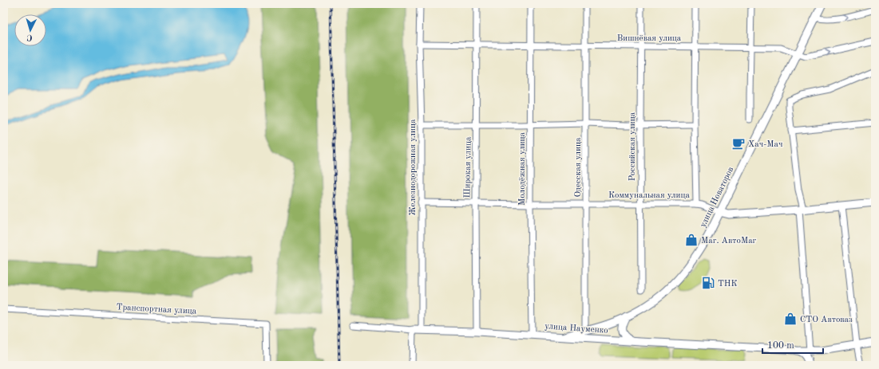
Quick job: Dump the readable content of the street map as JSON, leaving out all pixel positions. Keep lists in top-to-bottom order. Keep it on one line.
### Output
{"streets":{"main road":["Коммунальная улица","улица Новаторов","улица Науменко"],"street":["Вишнёвая улица","Российская улица","Железнодорожная улица","Широкая улица","Одесская улица","Молодёжная улица","Транспортная улица"]},"crossings":[["Вишнёвая улица","Российская улица"],["Вишнёвая улица","Железнодорожная улица"],["Вишнёвая улица","Широкая улица"],["Вишнёвая улица","Одесская улица"],["Вишнёвая улица","Молодёжная улица"],["Вишнёвая улица","улица Новаторов"],["Российская улица","Коммунальная улица"],["Железнодорожная улица","Коммунальная улица"],["Железнодорожная улица","улица Науменко"],["Широкая улица","Коммунальная улица"],["Широкая улица","улица Науменко"],["Одесская улица","Коммунальная улица"],["Одесская улица","улица Новаторов"],["Молодёжная улица","Коммунальная улица"],["Молодёжная улица","улица Науменко"],["Коммунальная улица","улица Новаторов"],["улица Новаторов","улица Науменко"]],"places":{"cafe":["Хач-Мач"],"shop":["Маг. АвтоМаг","СТО Автоваз"],"fuel station":["ТНК"]},"scale_bar":"100 m","north":"bottom"}
